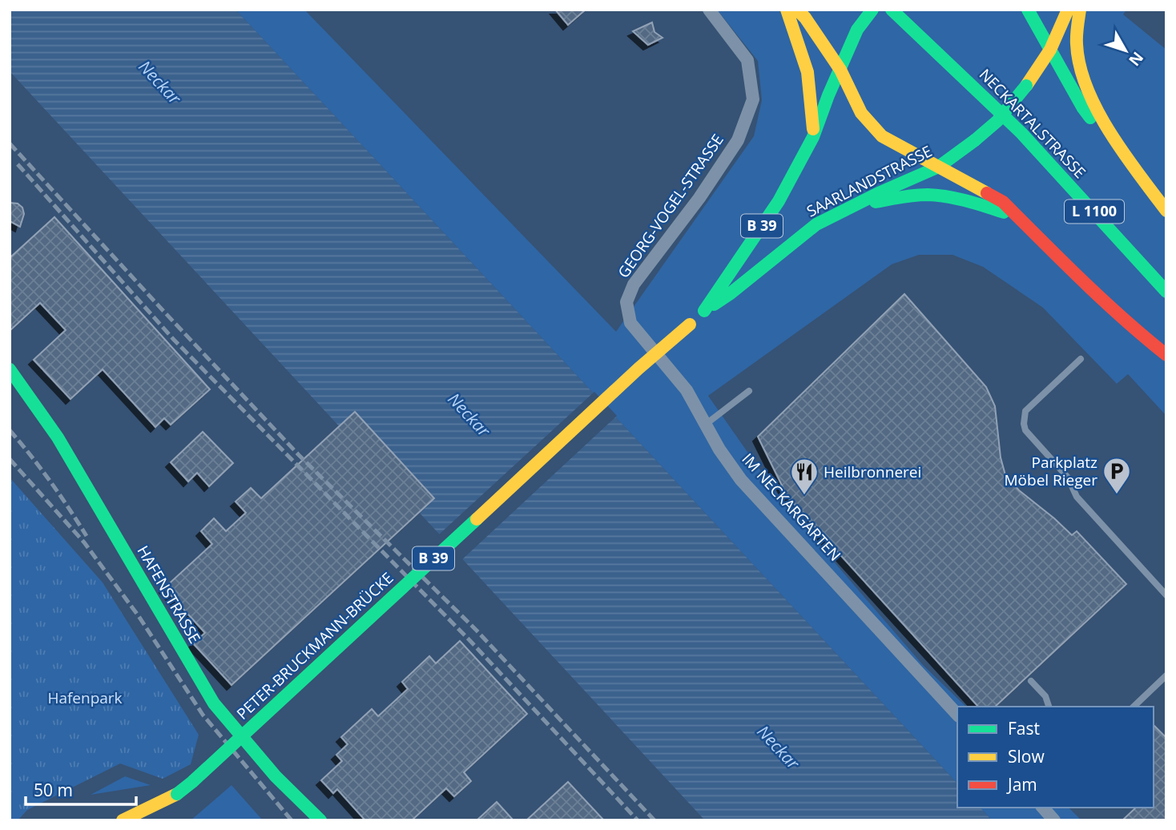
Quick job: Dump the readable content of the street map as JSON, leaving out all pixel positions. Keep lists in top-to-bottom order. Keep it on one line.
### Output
{"streets":{"main road":["NECKARTALSTRASSE","SAARLANDSTRASSE","L 1100","B 39","HAFENSTRASSE","PETER-BRUCKMANN-BRÜCKE"],"street":["GEORG-VOGEL-STRASSE","IM NECKARGARTEN"]},"crossings":[["SAARLANDSTRASSE","PETER-BRUCKMANN-BRÜCKE"],["GEORG-VOGEL-STRASSE","IM NECKARGARTEN"]],"water":["Neckar"],"parks":["Hafenpark"],"places":{"parking":["Parkplatz Möbel Rieger"],"restaurant":["Heilbronnerei"]},"legend":["Fast","Slow","Jam"],"scale_bar":"50 m","north":"bottom right"}
